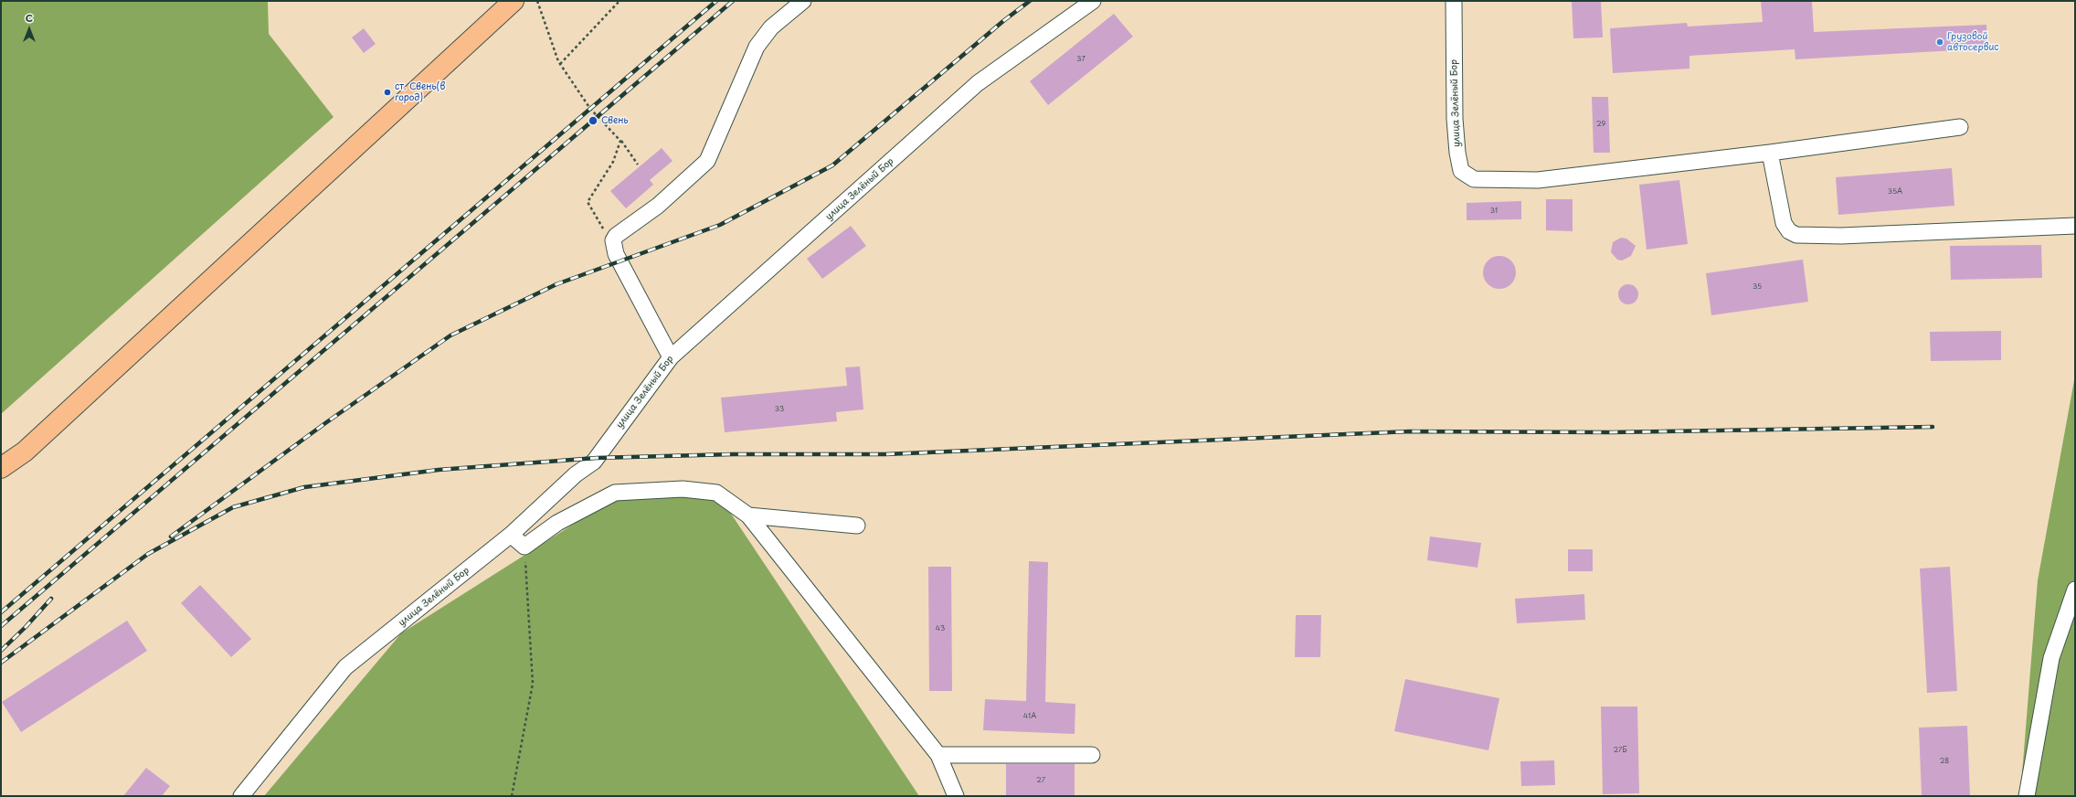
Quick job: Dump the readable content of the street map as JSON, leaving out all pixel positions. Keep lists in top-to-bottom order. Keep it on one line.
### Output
{"streets":{"street":["улица Зелёный Бор"]},"places":["Грузовой автосервис","ст. Свень(в город)","Свень"],"house_numbers":["37","29","35А","31","35","33","43","41А","27Б","28","27"],"north":"top"}
